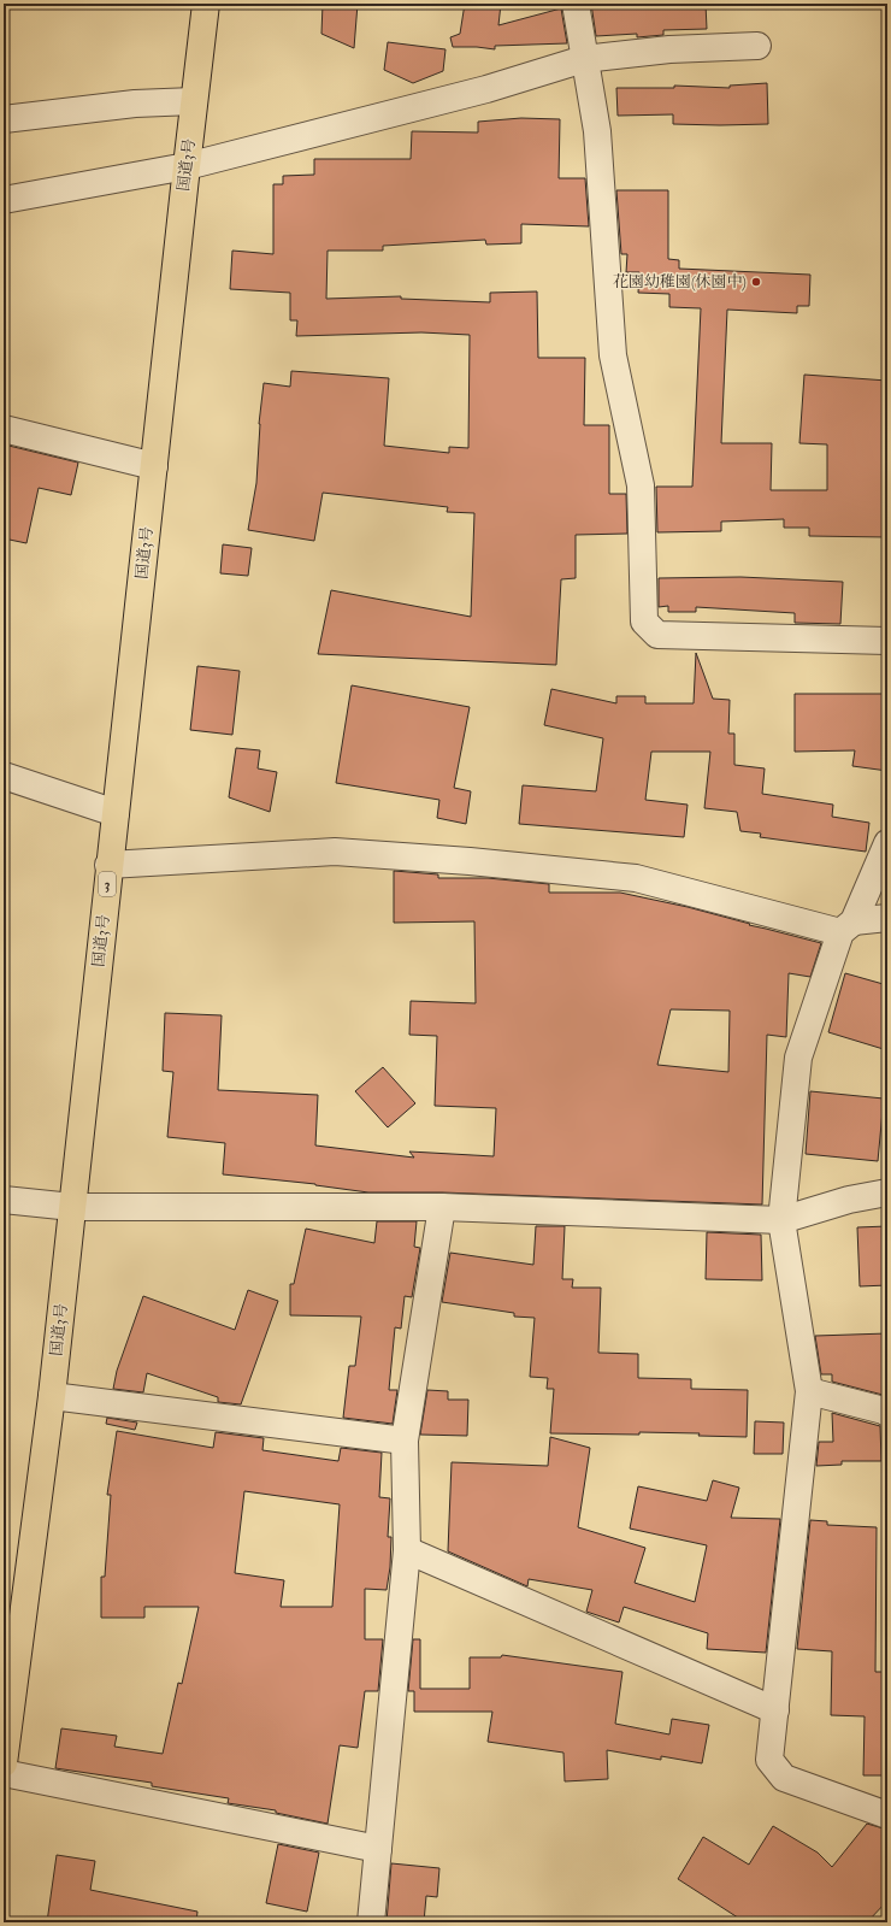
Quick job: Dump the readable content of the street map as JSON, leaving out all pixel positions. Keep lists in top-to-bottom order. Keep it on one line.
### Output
{"streets":{"highway":["国道3号","3"]},"places":["花園幼稚園(休園中)"]}
